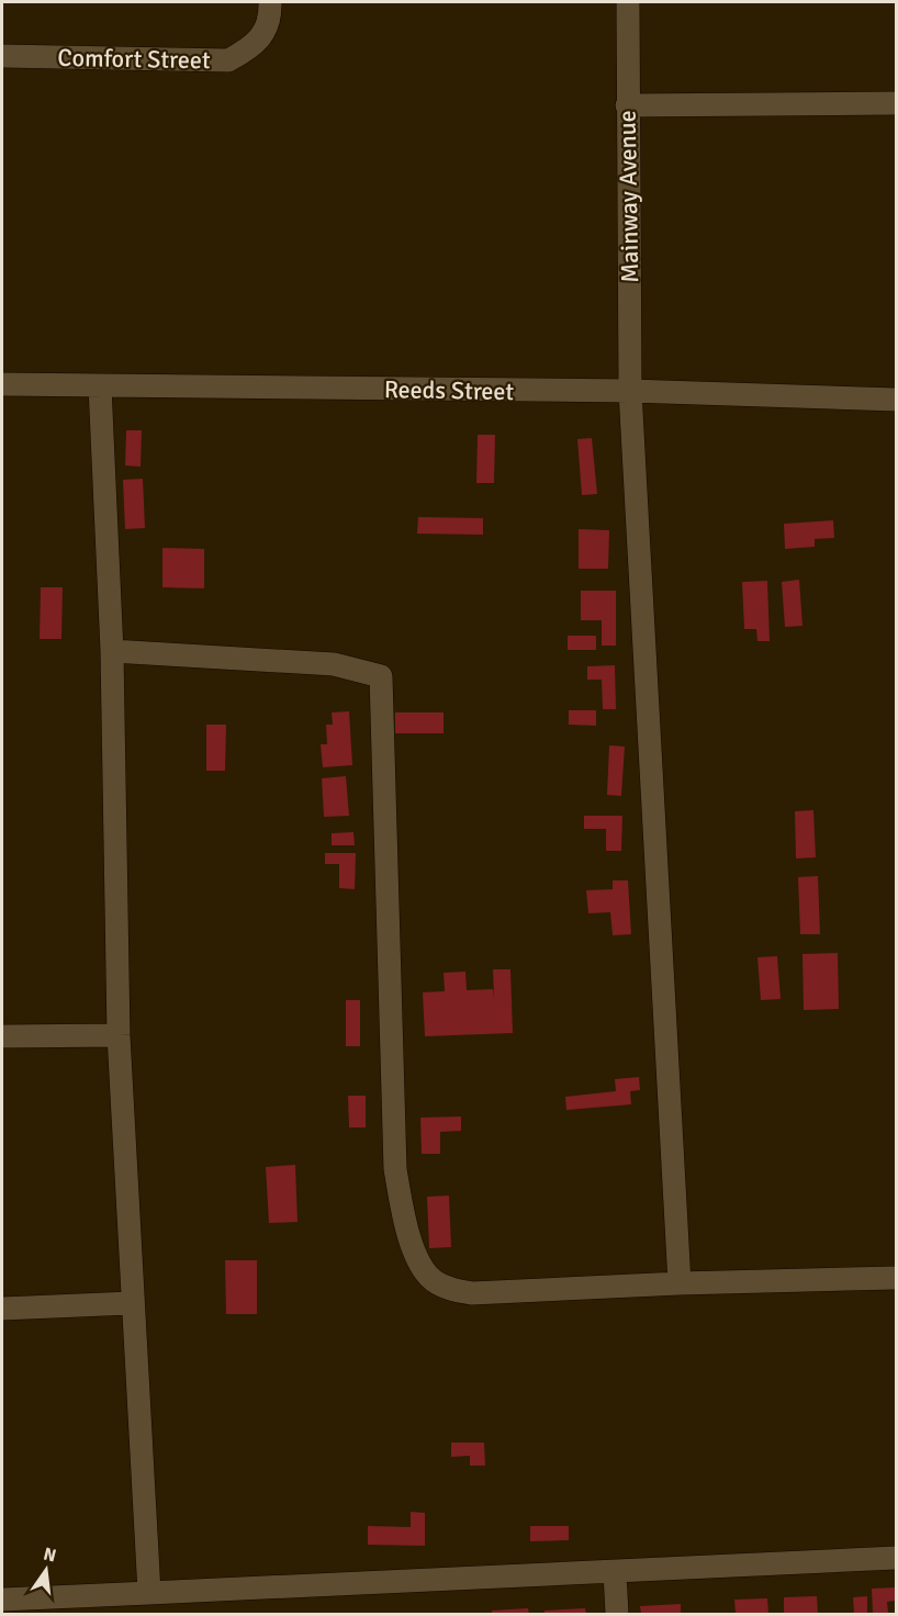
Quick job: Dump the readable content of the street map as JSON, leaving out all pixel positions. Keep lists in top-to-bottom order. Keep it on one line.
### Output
{"streets":{"street":["Comfort Street","Mainway Avenue","Reeds Street"]},"crossings":[["Mainway Avenue","Reeds Street"]],"north":"top"}
